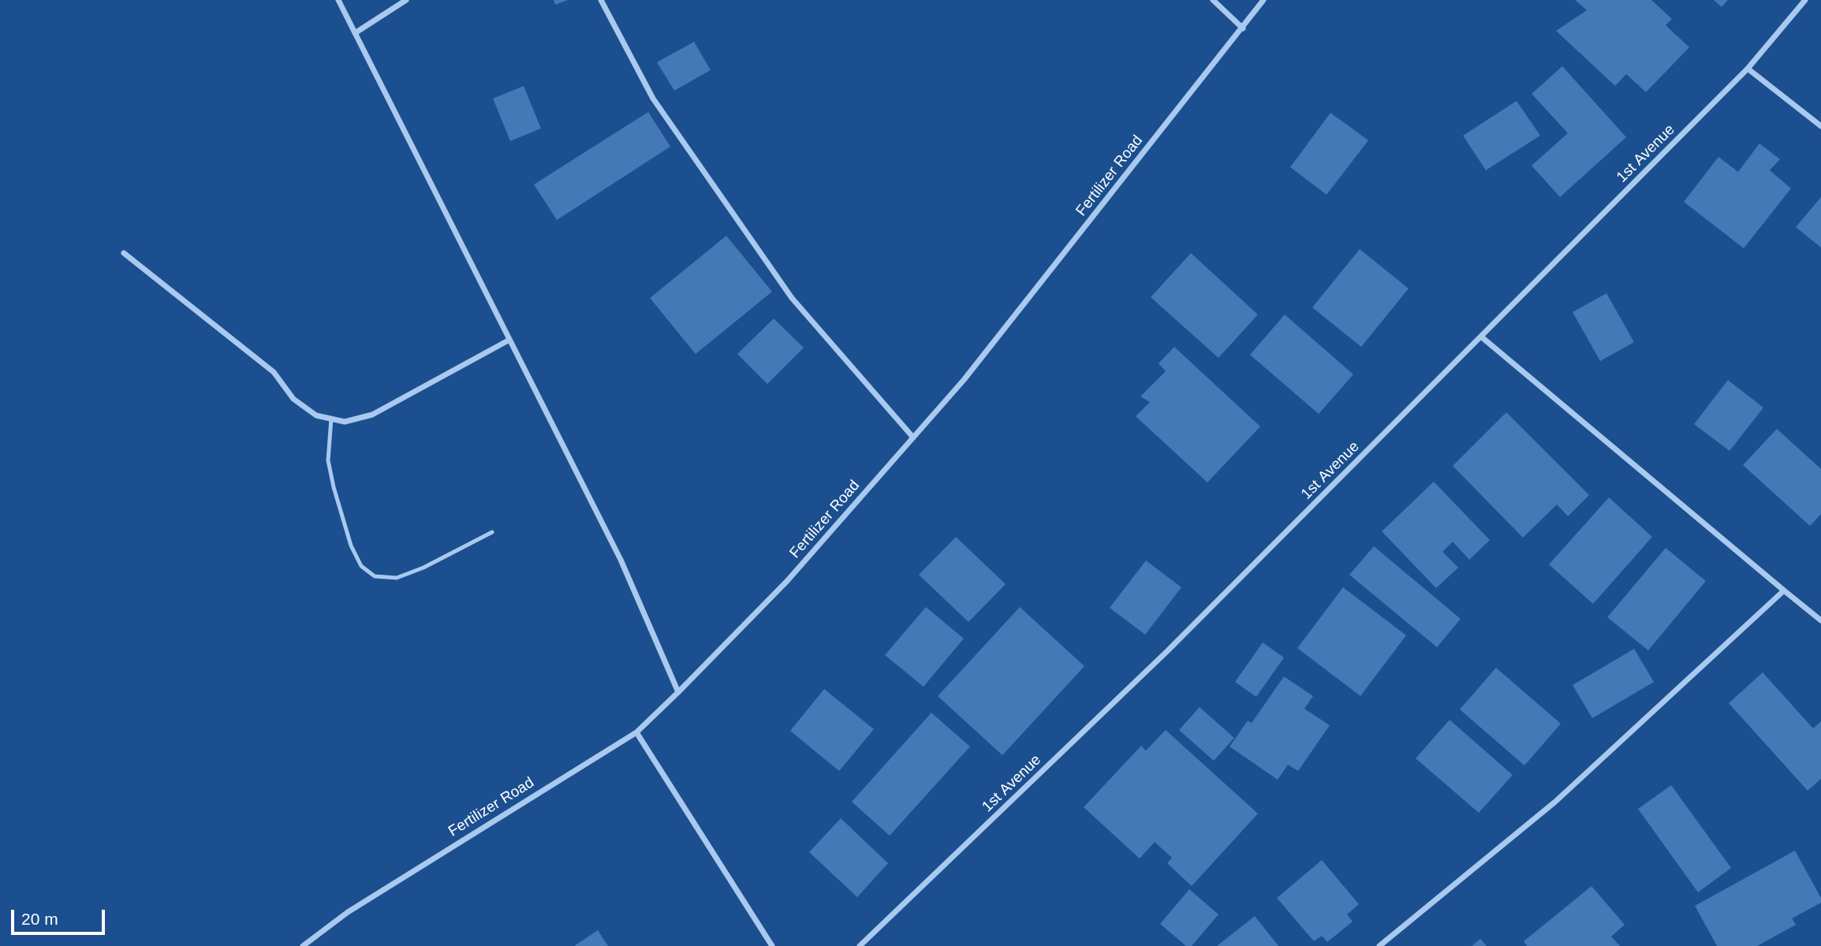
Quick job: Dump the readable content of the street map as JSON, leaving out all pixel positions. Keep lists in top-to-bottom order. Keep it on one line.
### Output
{"streets":{"street":["1st Avenue","Fertilizer Road"]},"scale_bar":"20 m"}
